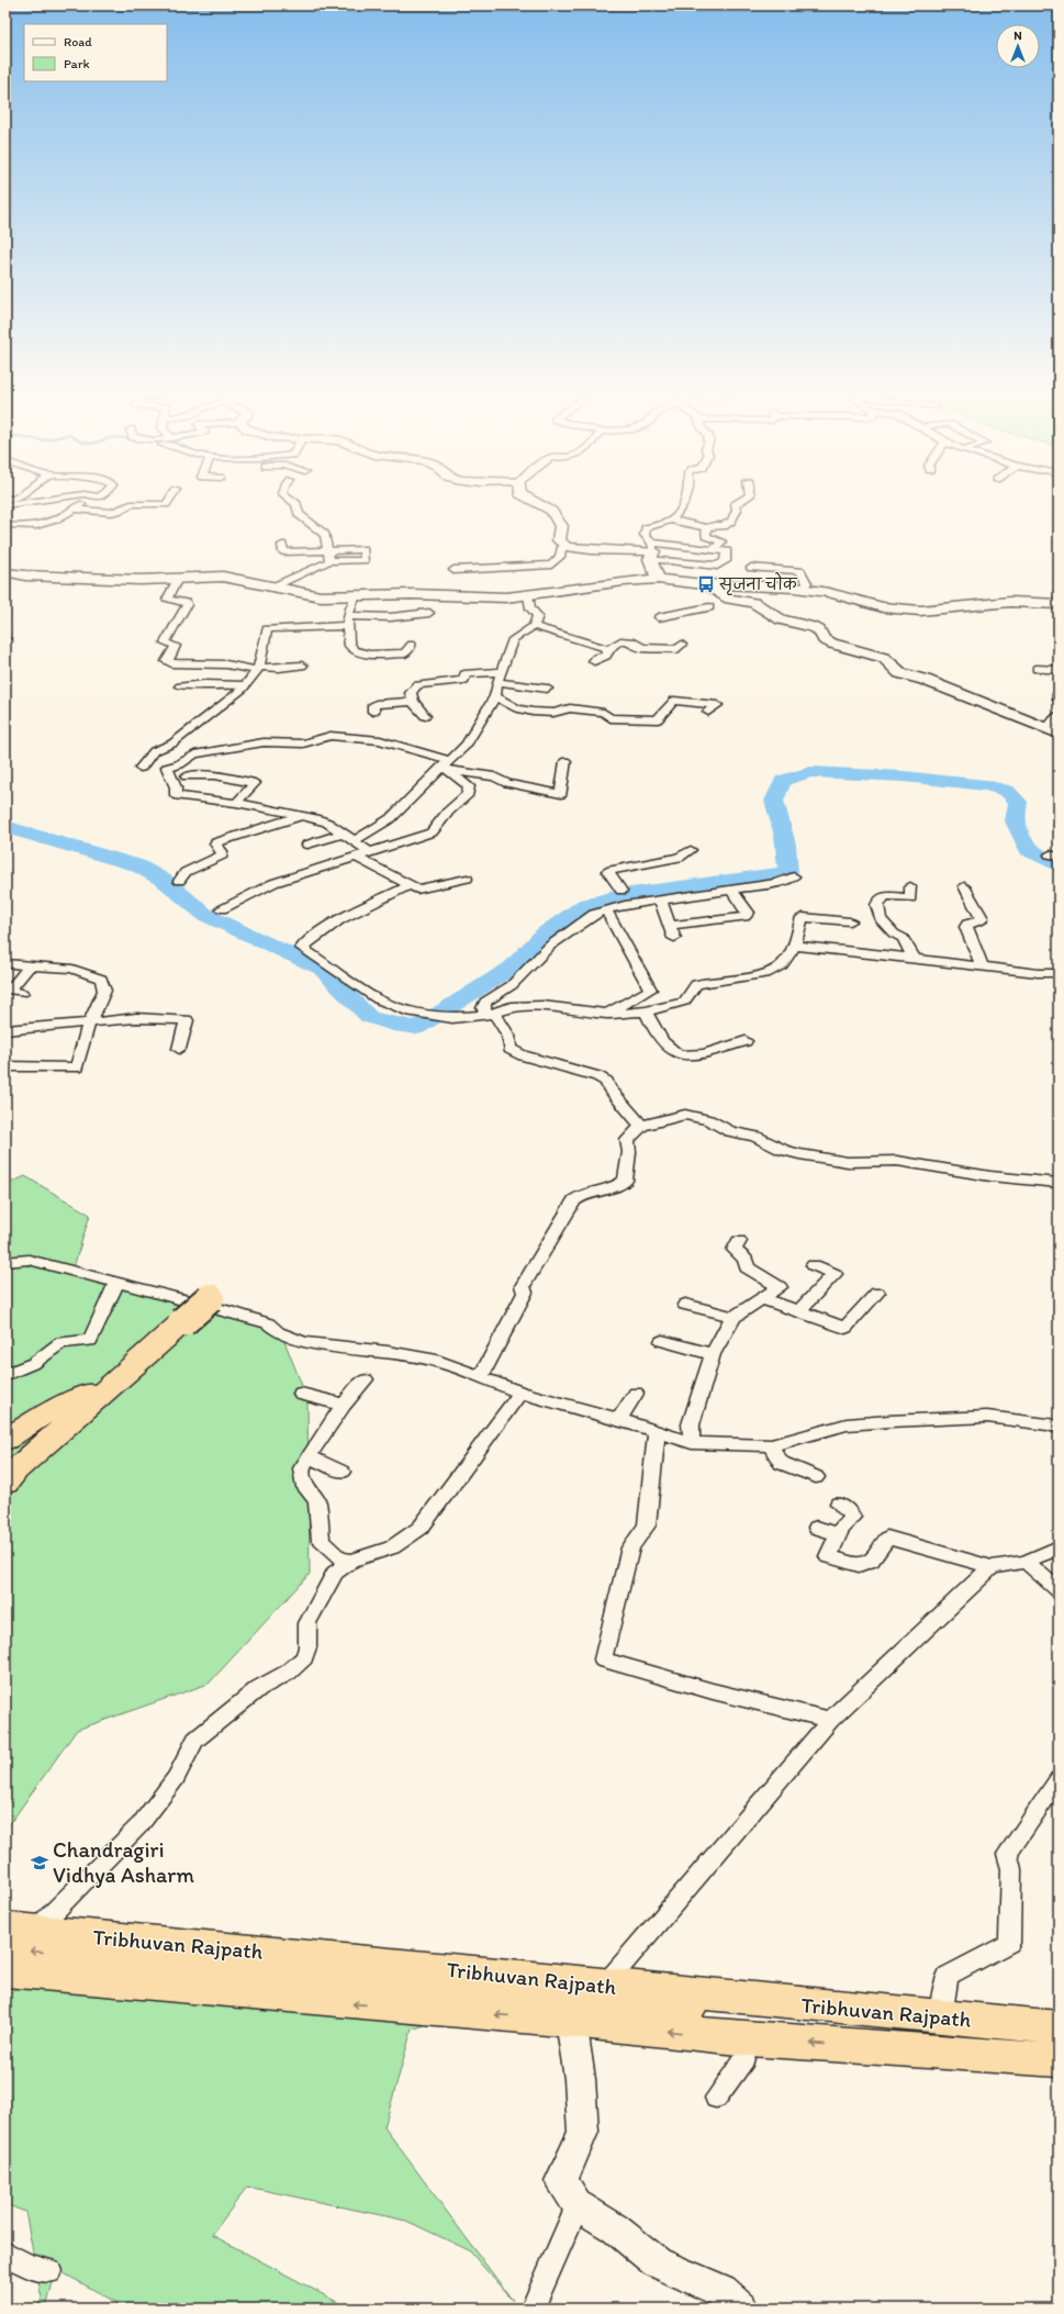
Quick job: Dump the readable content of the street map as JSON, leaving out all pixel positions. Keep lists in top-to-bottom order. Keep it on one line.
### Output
{"streets":{"highway":["Tribhuvan Rajpath"]},"places":{"bus stop":["सृजना चोक"],"school or university":["Chandragiri Vidhya Asharm"]},"legend":["Road","Park"],"north":"top"}
